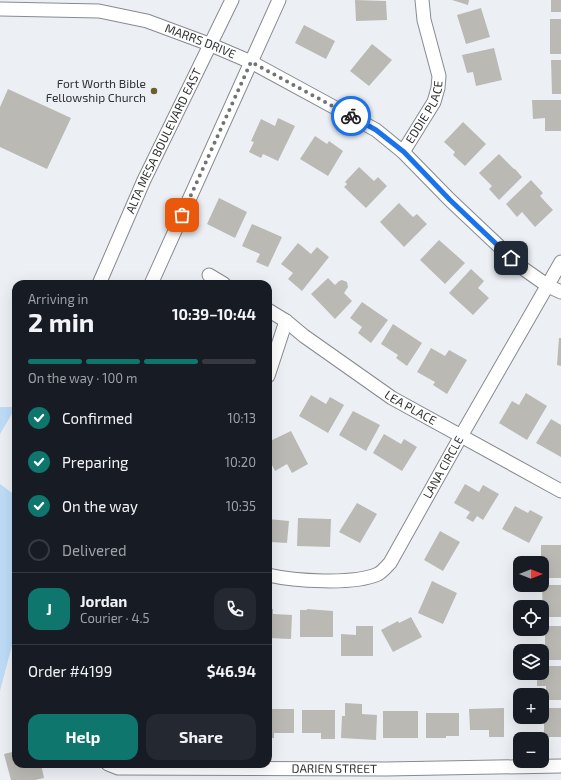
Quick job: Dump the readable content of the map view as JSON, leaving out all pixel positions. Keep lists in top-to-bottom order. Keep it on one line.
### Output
{"streets":{"street":["MARRS DRIVE","EDDIE PLACE","ALTA MESA BOULEVARD EAST","LEA PLACE","LANA CIRCLE","DARIEN STREET"]},"crossings":[["MARRS DRIVE","EDDIE PLACE"],["MARRS DRIVE","ALTA MESA BOULEVARD EAST"],["MARRS DRIVE","LANA CIRCLE"],["LEA PLACE","LANA CIRCLE"]],"places":["Fort Worth Bible Fellowship Church"],"north":"right","page":{"heading":["2 min","Arriving in","10:39–10:44"],"panel":["Jordan","Courier · 4.5","Order #4199","$46.94"],"bar":"On the way · 100 m","list":[["Confirmed","10:13"],["Preparing","10:20"],["On the way","10:35"],"Delivered"],"map_buttons":["+","−"],"round":"J","buttons":["Help","Share"]}}
